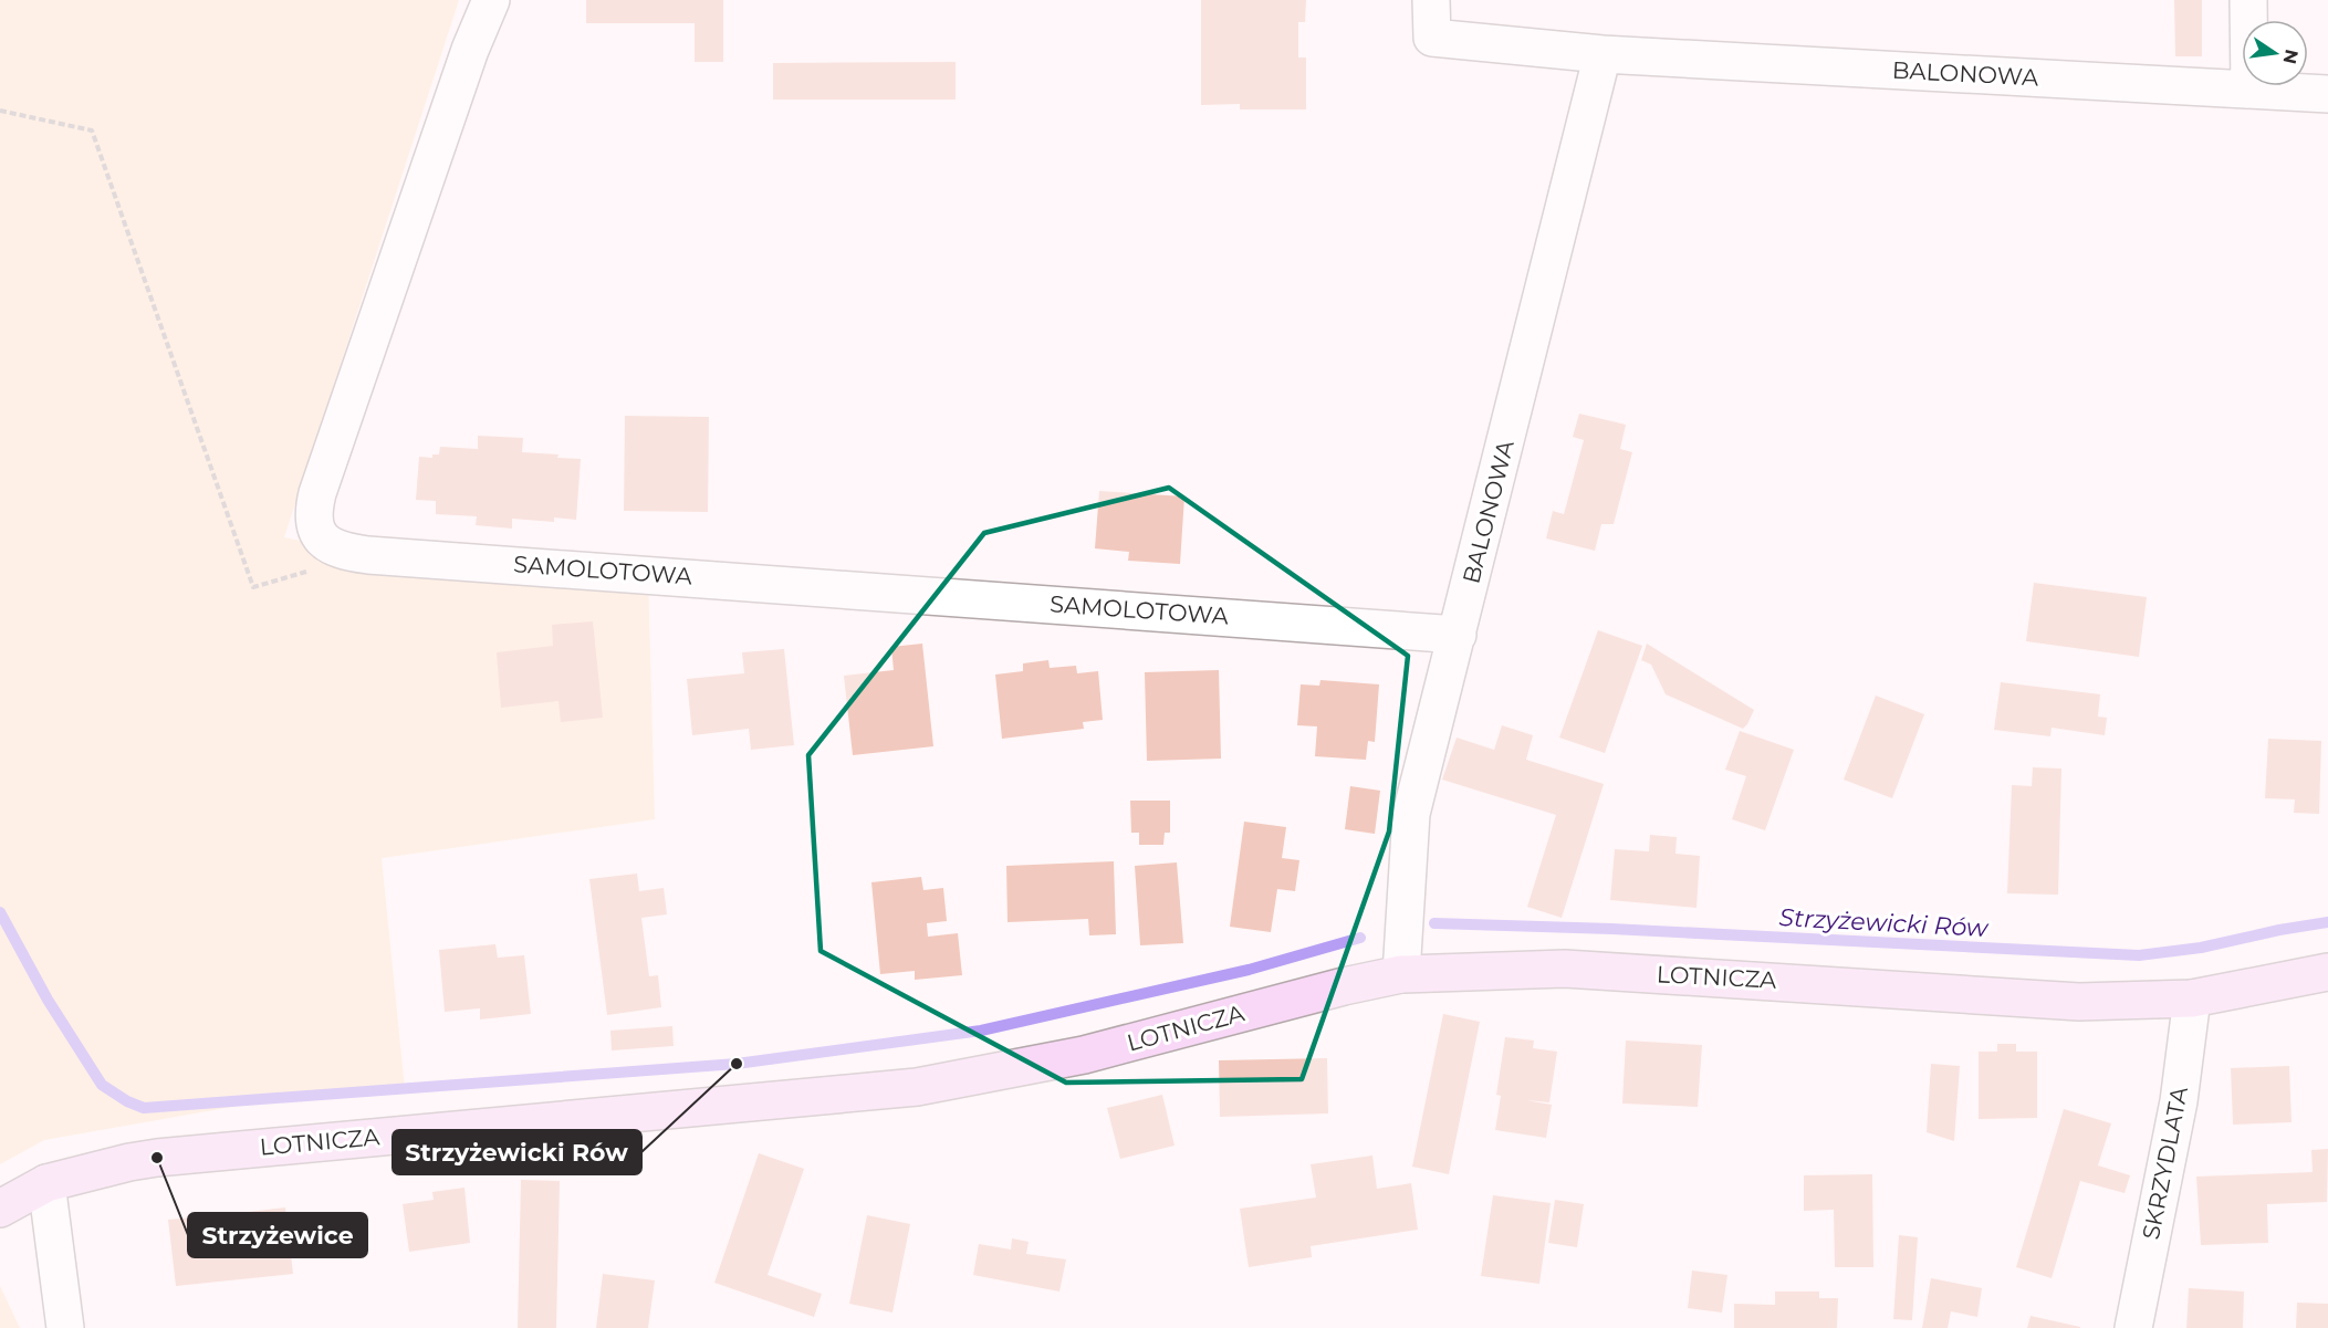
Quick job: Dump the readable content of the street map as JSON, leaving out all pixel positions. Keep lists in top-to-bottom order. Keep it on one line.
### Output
{"streets":{"street":["BALONOWA","SAMOLOTOWA","LOTNICZA","SKRZYDLATA"]},"crossings":[["BALONOWA","SAMOLOTOWA"],["BALONOWA","LOTNICZA"],["LOTNICZA","SKRZYDLATA"]],"water":["Strzyżewicki Rów"],"places":["Strzyżewicki Rów","Strzyżewice"],"north":"right"}
